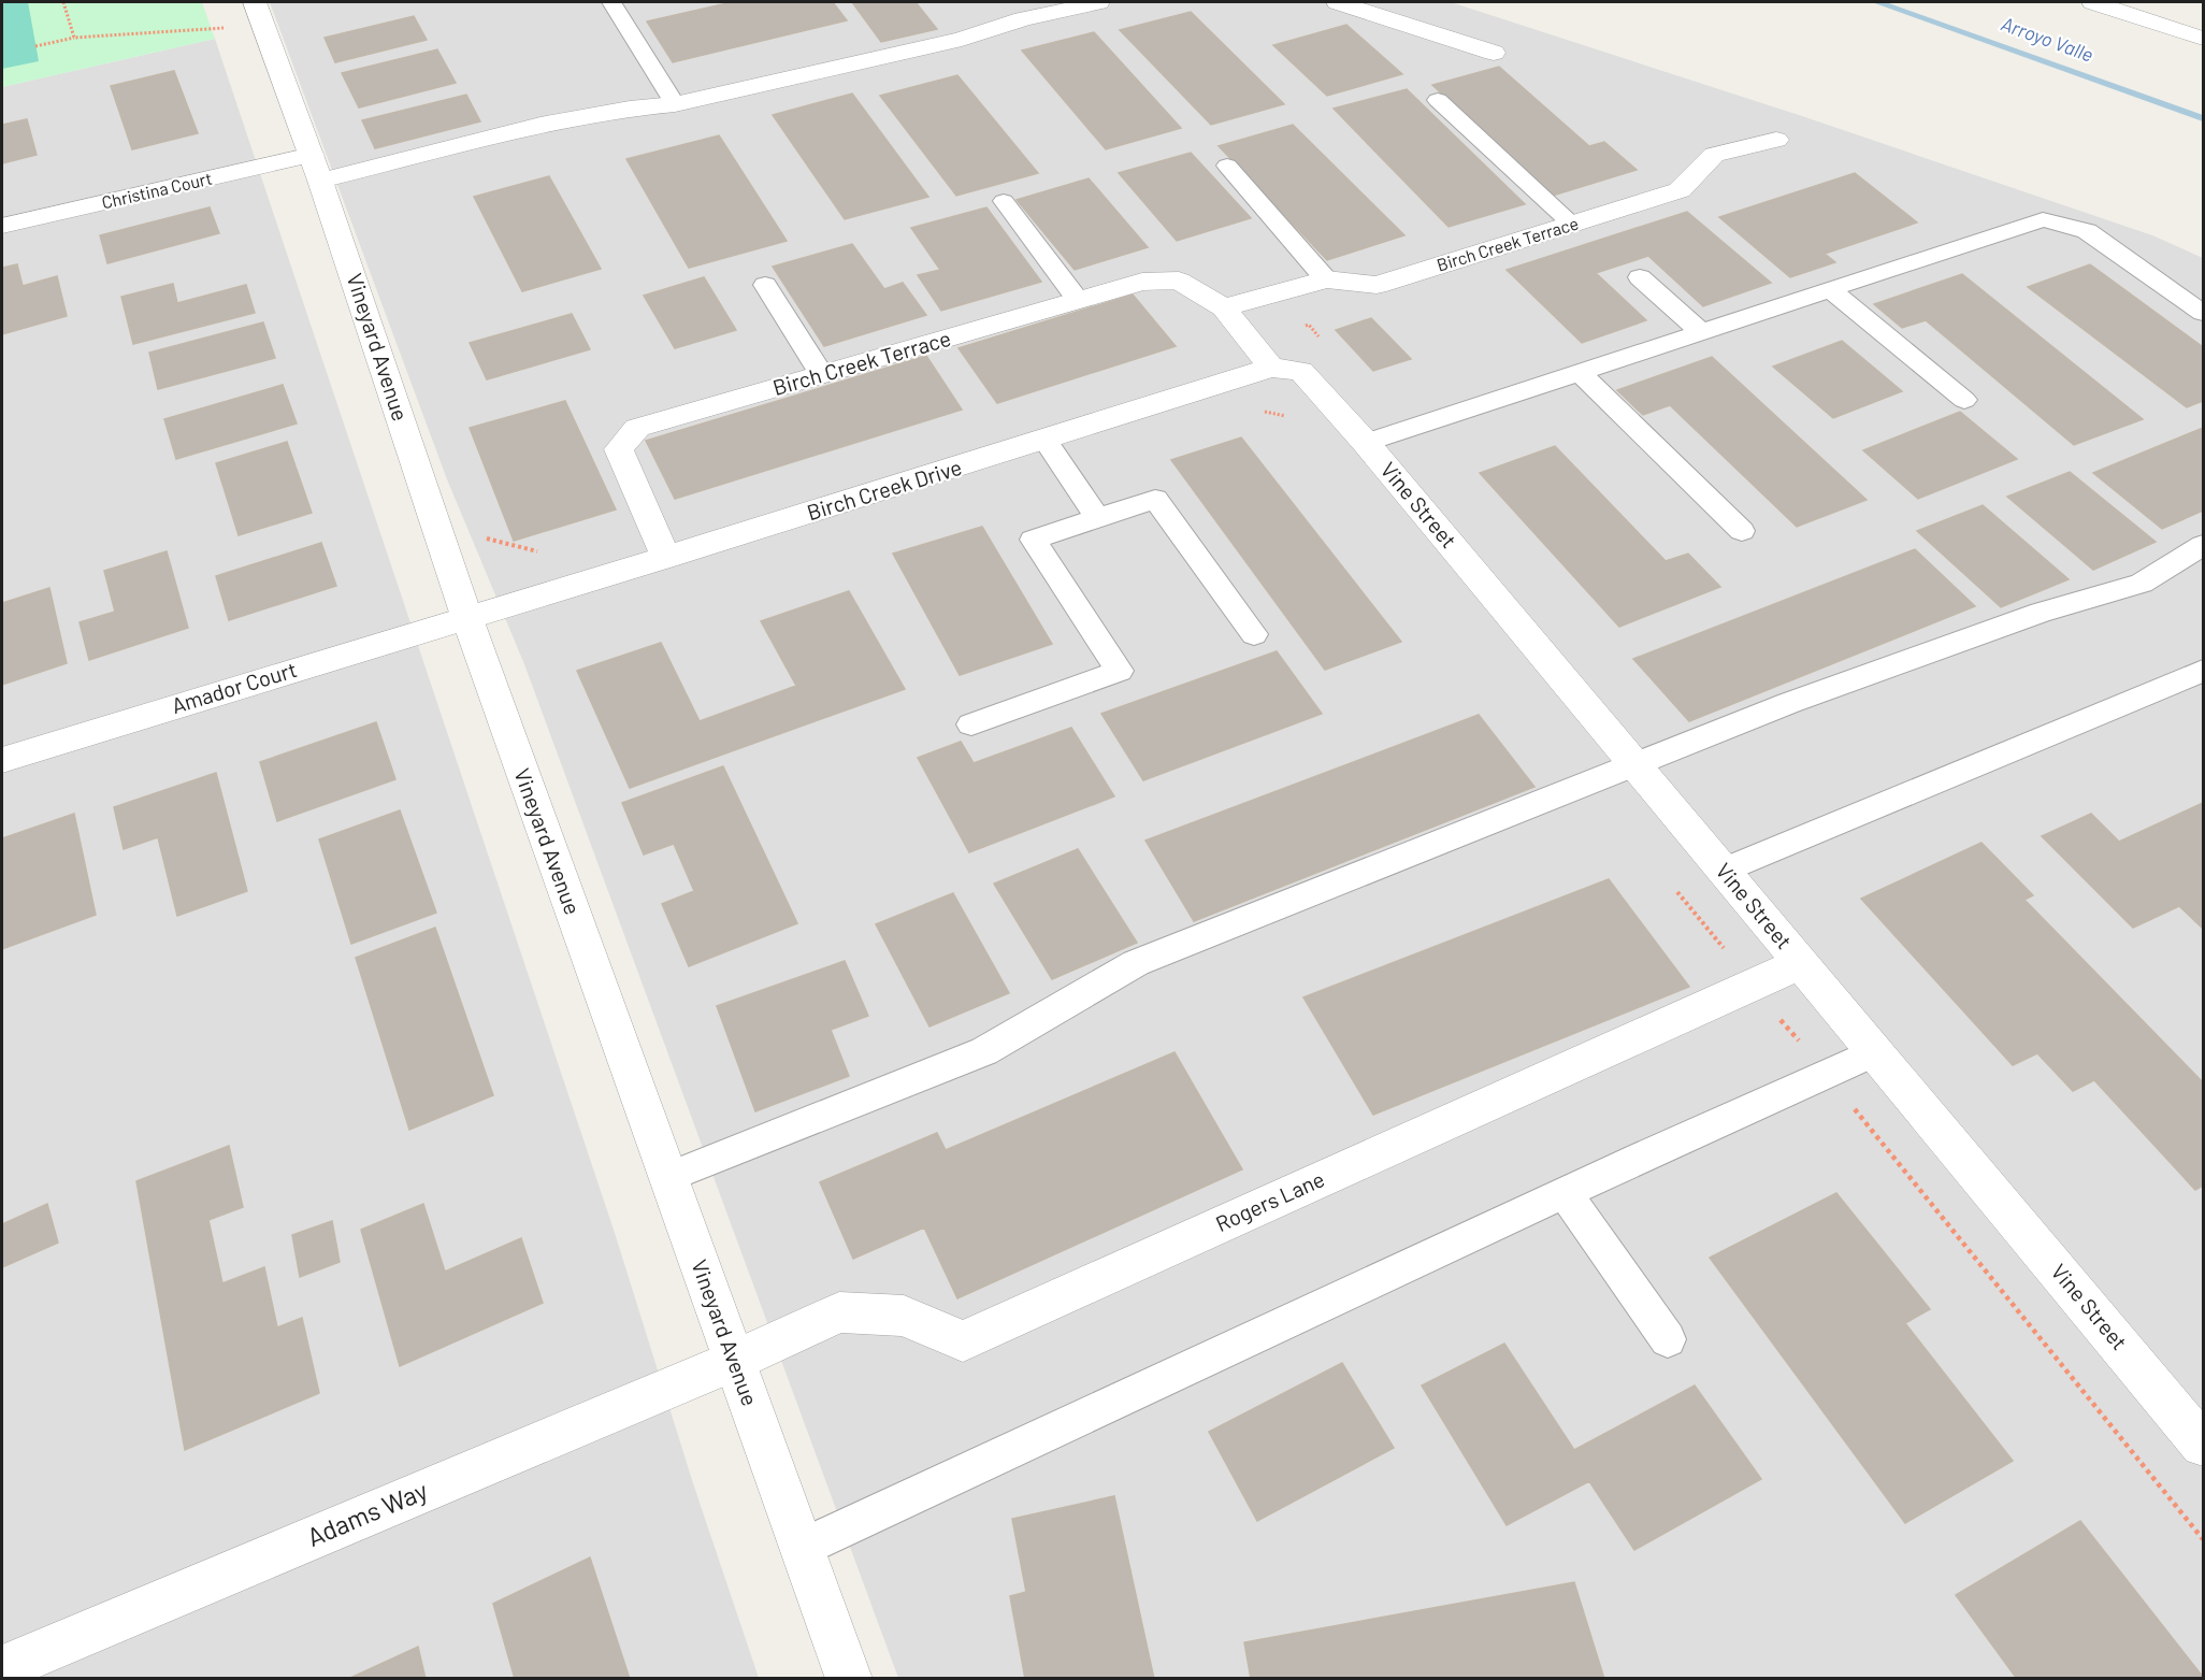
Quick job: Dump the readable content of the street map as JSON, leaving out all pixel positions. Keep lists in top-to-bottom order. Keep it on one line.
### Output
{"streets":{"street":["Christina Court","Birch Creek Terrace","Vineyard Avenue","Birch Creek Drive","Vine Street","Amador Court","Rogers Lane","Adams Way"]},"crossings":[["Christina Court","Vineyard Avenue"],["Birch Creek Terrace","Birch Creek Drive"],["Birch Creek Terrace","Vine Street"],["Vineyard Avenue","Birch Creek Drive"],["Vineyard Avenue","Amador Court"],["Vineyard Avenue","Rogers Lane"],["Vineyard Avenue","Adams Way"],["Birch Creek Drive","Vine Street"],["Birch Creek Drive","Amador Court"],["Vine Street","Rogers Lane"],["Rogers Lane","Adams Way"]],"water":["Arroyo Valle"]}
